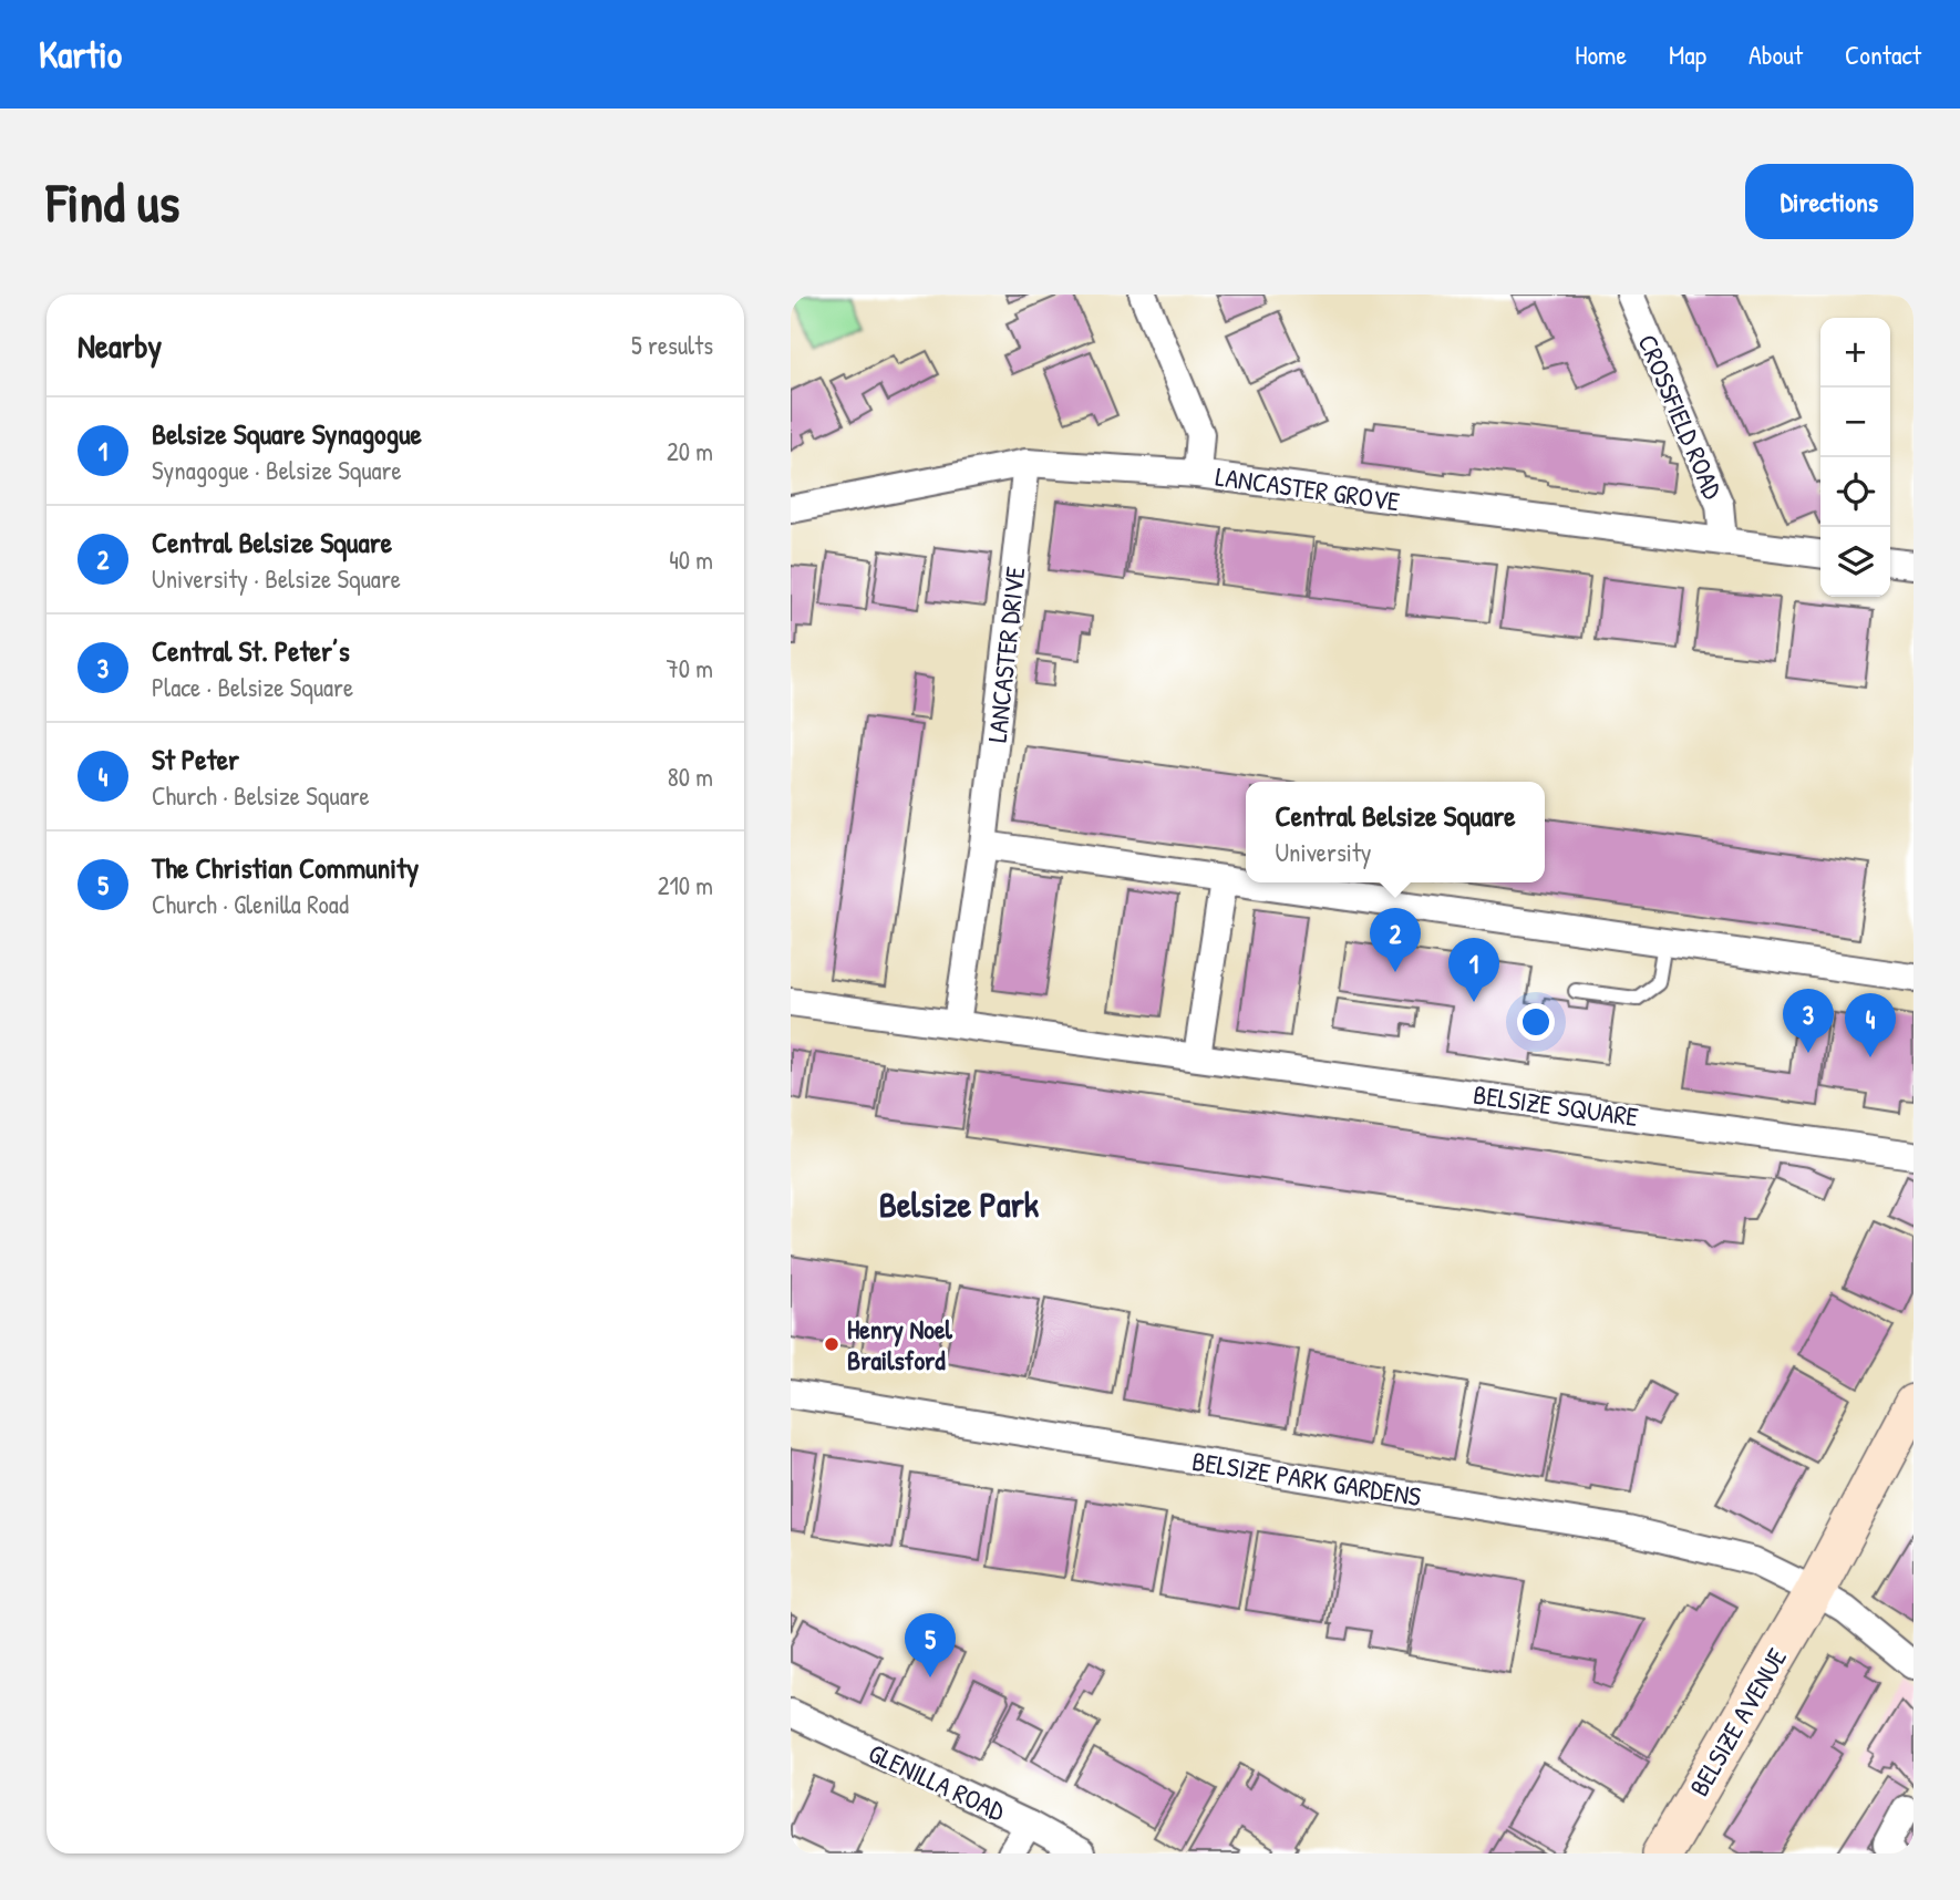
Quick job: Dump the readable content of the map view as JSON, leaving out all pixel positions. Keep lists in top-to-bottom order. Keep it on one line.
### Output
{"streets":{"street":["CROSSFIELD ROAD","LANCASTER GROVE","LANCASTER DRIVE","BELSIZE SQUARE","BELSIZE PARK GARDENS","BELSIZE AVENUE","GLENILLA ROAD"]},"crossings":[["CROSSFIELD ROAD","LANCASTER GROVE"],["LANCASTER GROVE","LANCASTER DRIVE"],["BELSIZE PARK GARDENS","BELSIZE AVENUE"]],"districts":["Belsize Park"],"places":["Henry Noel Brailsford"],"page":{"header":"Kartio","nav":["Home","Map","About","Contact"],"buttons":"Directions","title":"Find us","heading":["Nearby","5 results"],"map_buttons":["+","−"],"list":[{"mark":"1","name":"Belsize Square Synagogue","note":"Synagogue · Belsize Square","value":"20 m"},{"mark":"2","name":"Central Belsize Square","note":"University · Belsize Square","value":"40 m"},{"mark":"3","name":"Central St. Peter’s","note":"Place · Belsize Square","value":"70 m"},{"mark":"4","name":"St Peter","note":"Church · Belsize Square","value":"80 m"},{"mark":"5","name":"The Christian Community","note":"Church · Glenilla Road","value":"210 m"}],"popup":["Central Belsize Square","University"],"pins":["2","1","3","4","5"]}}
